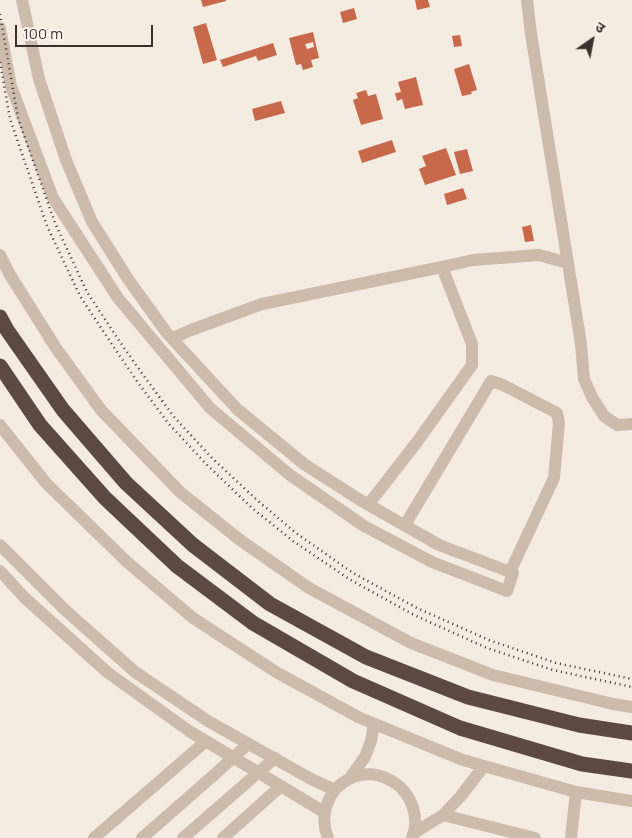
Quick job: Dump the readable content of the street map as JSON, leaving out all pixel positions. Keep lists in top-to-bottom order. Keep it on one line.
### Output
{"scale_bar":"100 m","north":"top right"}
